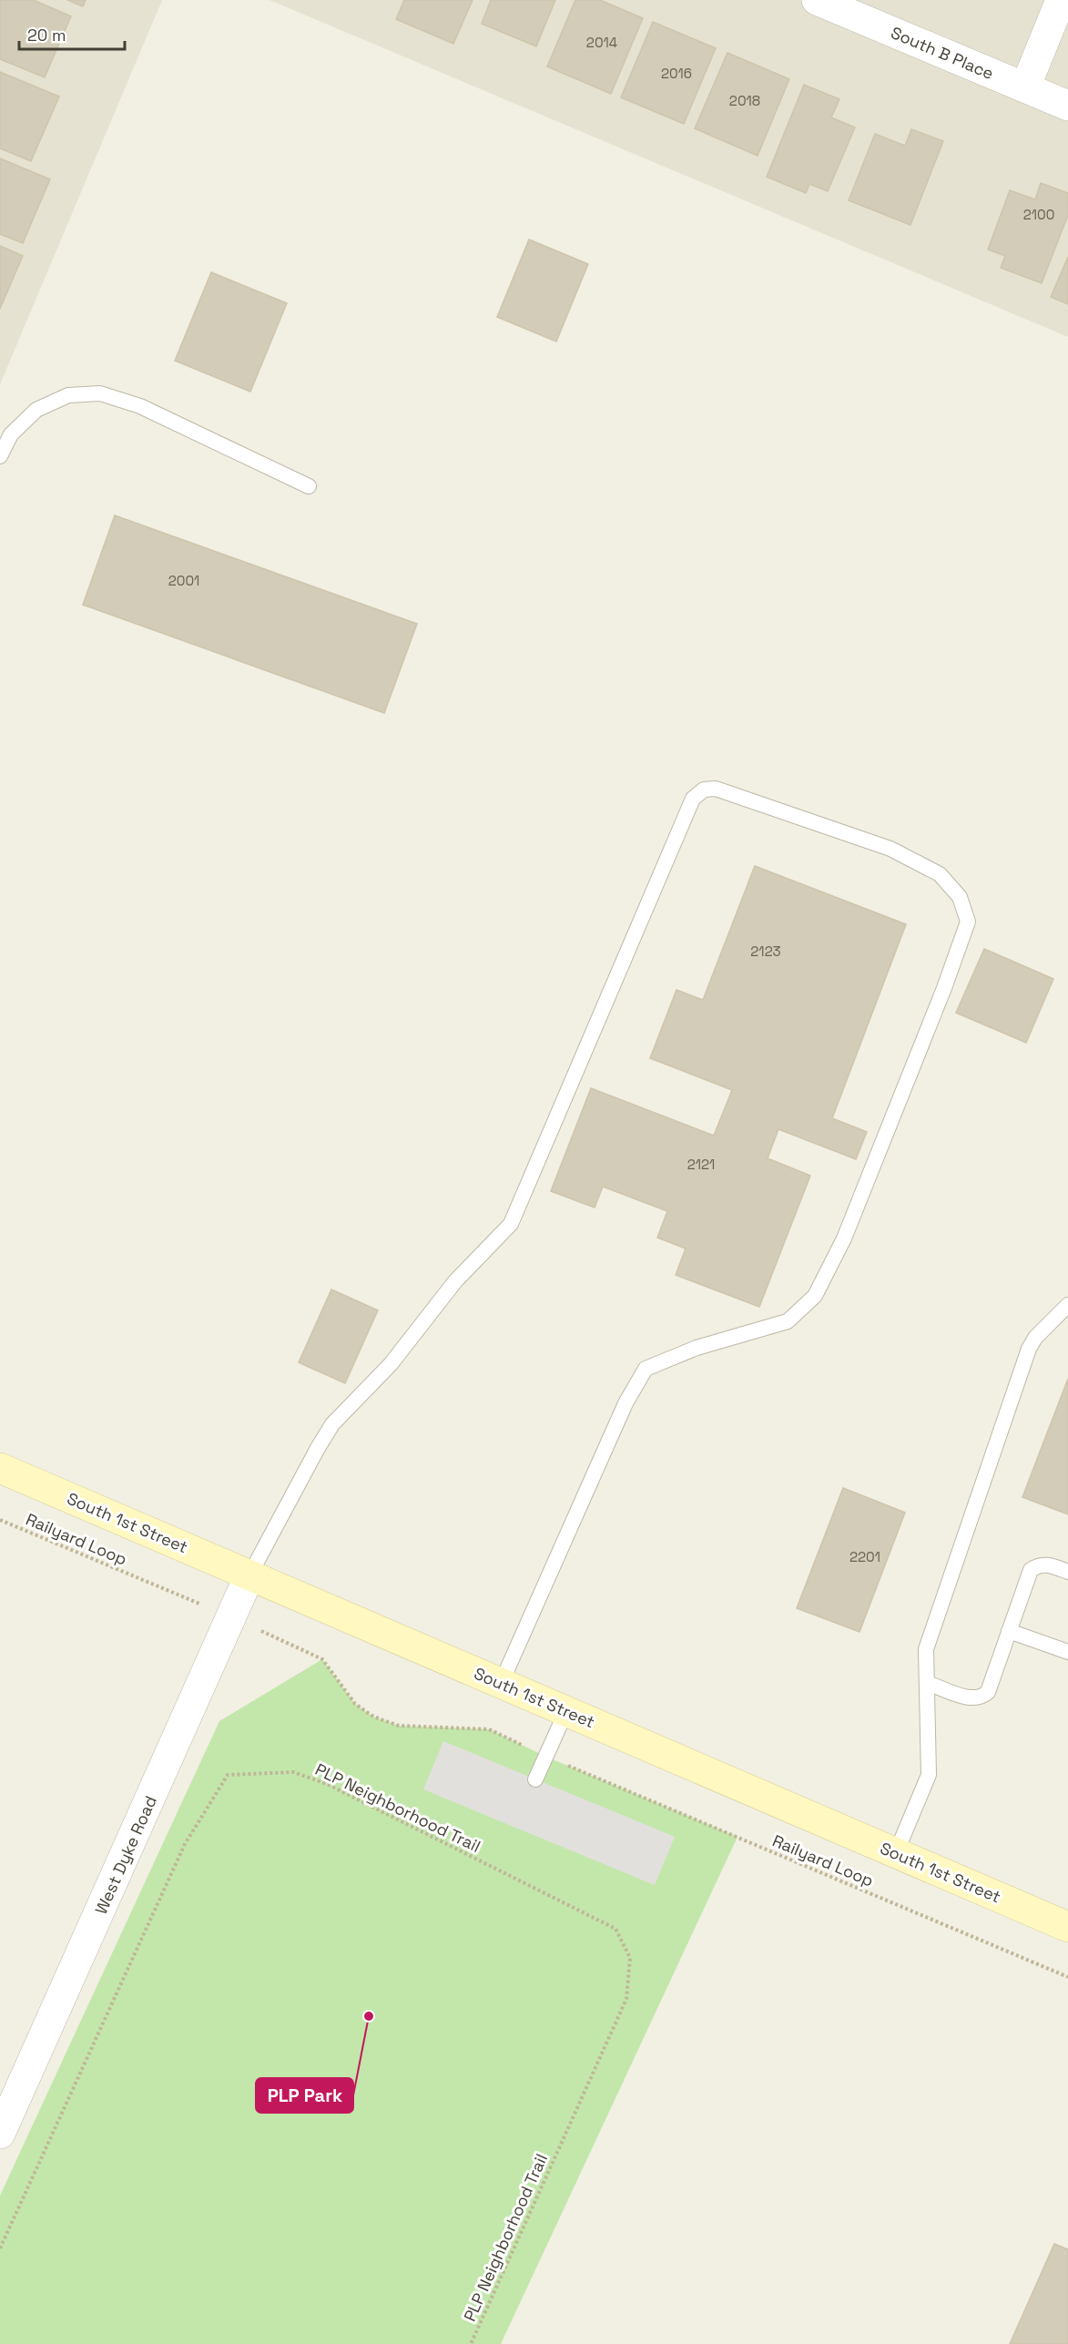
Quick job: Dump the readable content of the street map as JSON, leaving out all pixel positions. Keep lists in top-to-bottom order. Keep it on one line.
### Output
{"streets":{"main road":["South 1st Street"],"street":["South B Place","West Dyke Road"],"path":["Railyard Loop","PLP Neighborhood Trail"]},"crossings":[["South 1st Street","West Dyke Road"]],"places":["PLP Park"],"house_numbers":["2014","2016","2018","2100","2001","2123","2121","2201"],"scale_bar":"20 m"}
